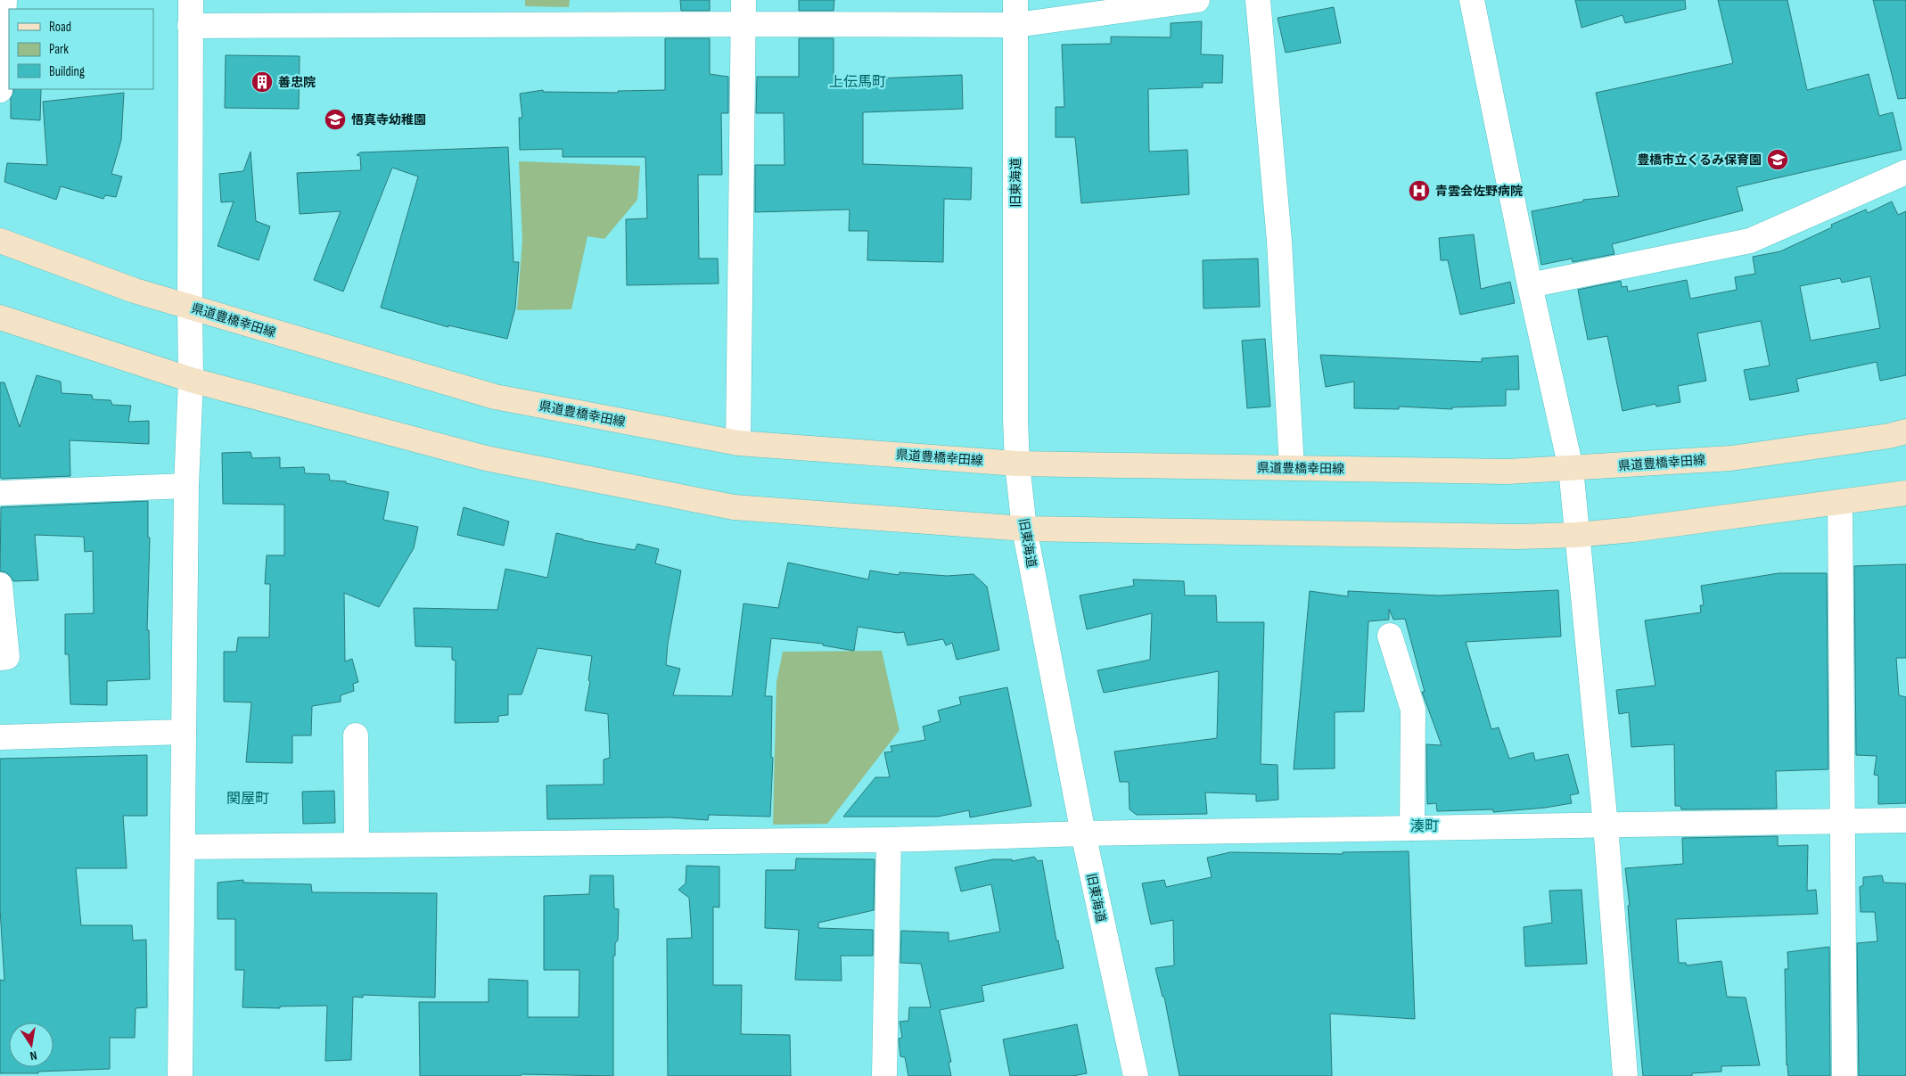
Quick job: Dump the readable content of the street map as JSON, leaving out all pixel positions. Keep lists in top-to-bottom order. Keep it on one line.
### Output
{"streets":{"main road":["県道豊橋幸田線"],"street":["旧東海道"]},"crossings":[["旧東海道","県道豊橋幸田線"]],"districts":["上伝馬町","関屋町","湊町"],"places":{"building":["善忠院"],"school or university":["悟真寺幼稚園","豊橋市立くるみ保育園"],"hospital":["青雲会佐野病院"]},"legend":["Road","Park","Building"],"north":"bottom"}
